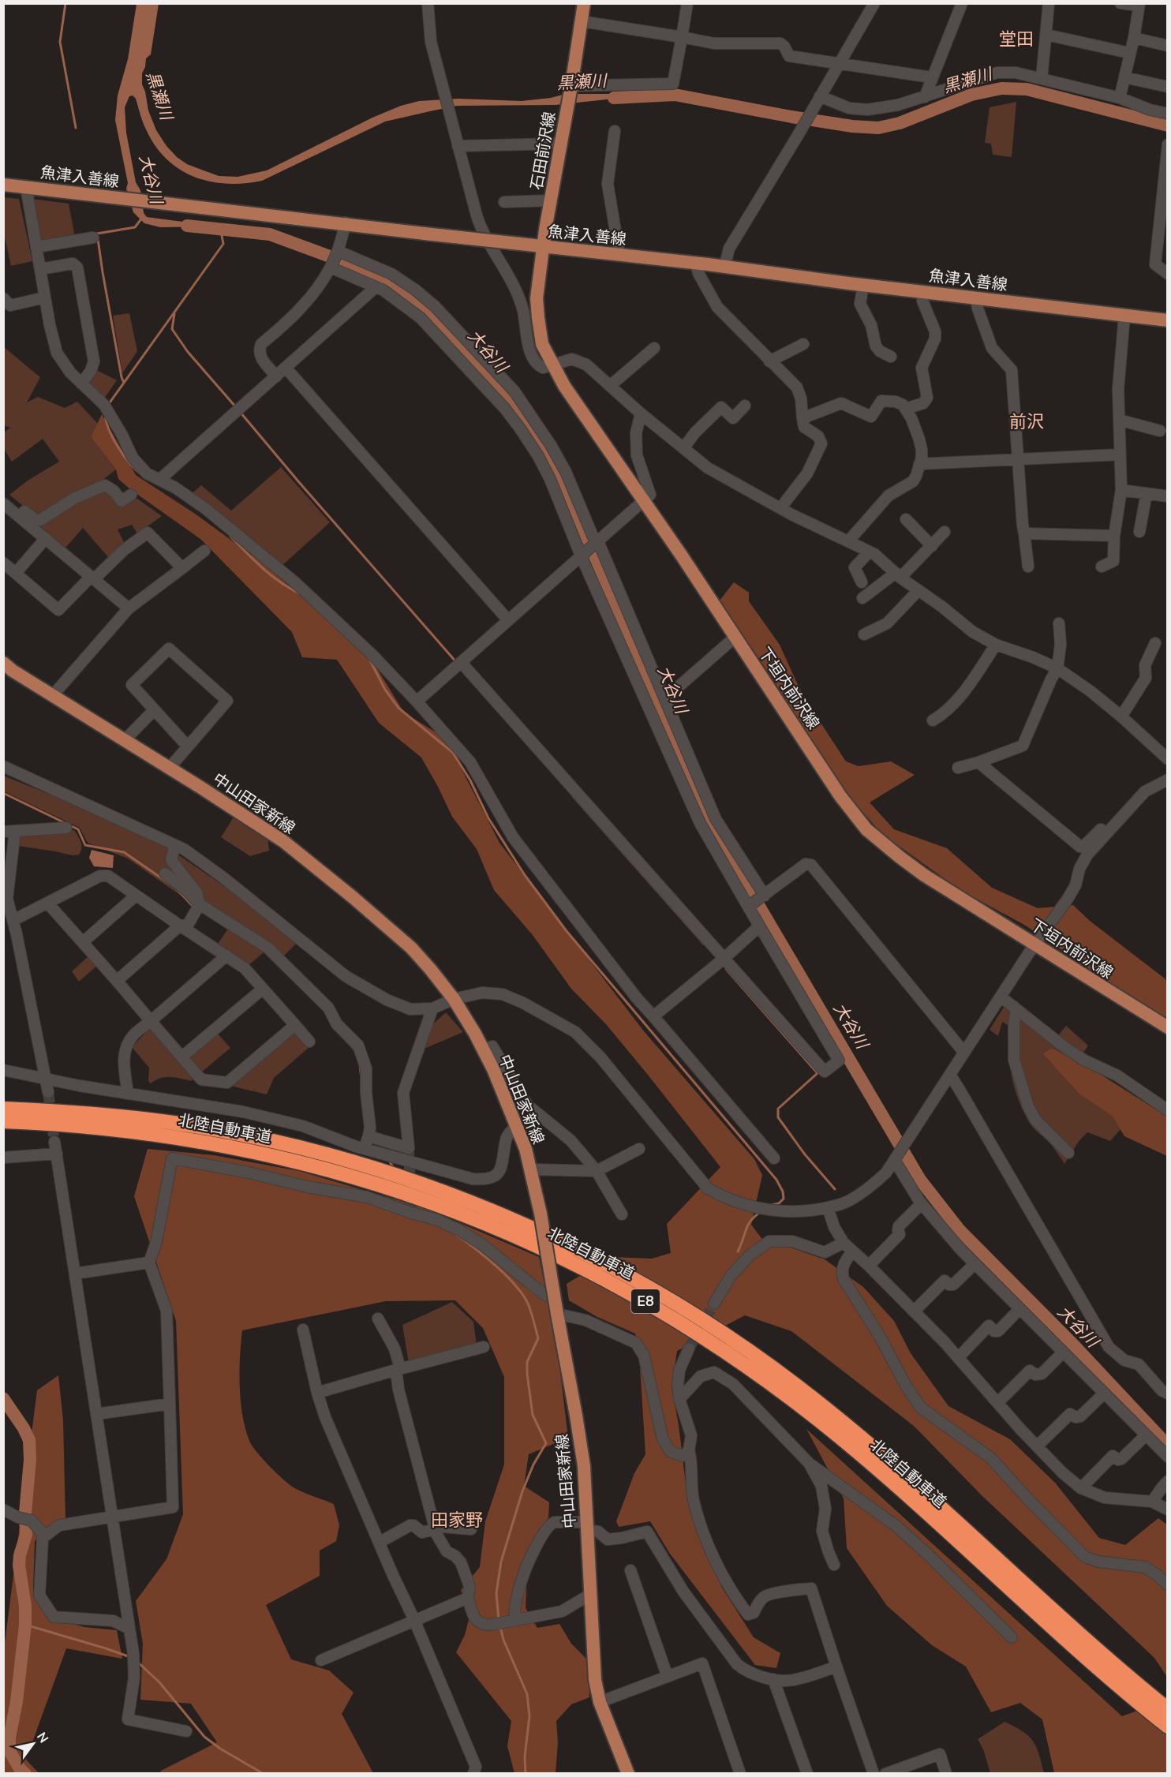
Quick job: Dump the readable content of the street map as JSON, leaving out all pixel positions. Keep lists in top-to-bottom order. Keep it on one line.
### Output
{"streets":{"highway":["北陸自動車道","E8"],"main road":["石田前沢線","魚津入善線","下垣内前沢線","中山田家新線"]},"crossings":[["石田前沢線","魚津入善線"],["石田前沢線","下垣内前沢線"],["魚津入善線","下垣内前沢線"]],"districts":["堂田","前沢","田家野"],"water":["黒瀬川","大谷川"],"north":"top right"}
